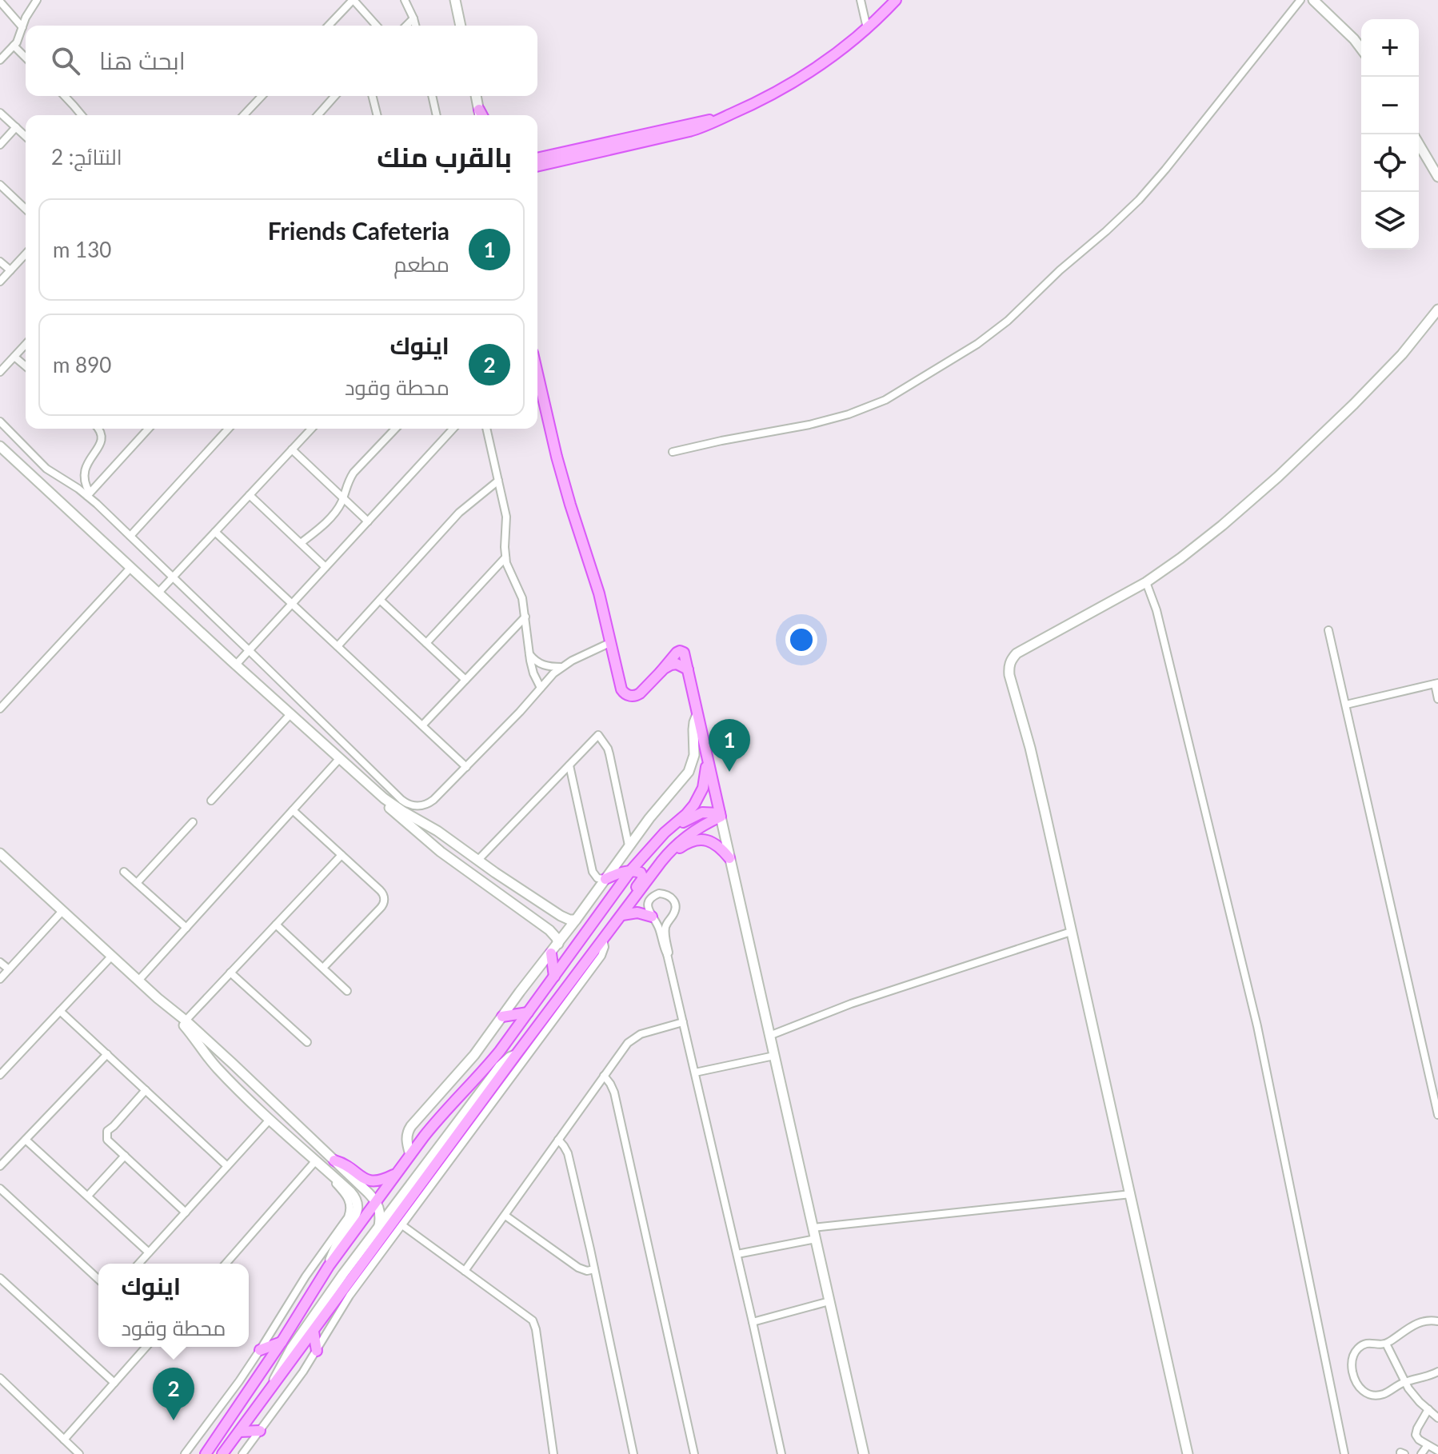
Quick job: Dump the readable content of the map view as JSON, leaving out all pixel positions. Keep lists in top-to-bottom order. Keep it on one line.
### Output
{"page":{"map_buttons":["+","−"],"search":"ابحث هنا","heading":["بالقرب منك","النتائج: 2"],"list":[{"mark":"1","name":"Friends Cafeteria","note":"مطعم","value":"130 m"},{"mark":"2","name":"اينوك","note":"محطة وقود","value":"890 m"}],"pins":["1","2"],"popup":["اينوك","محطة وقود"]}}
